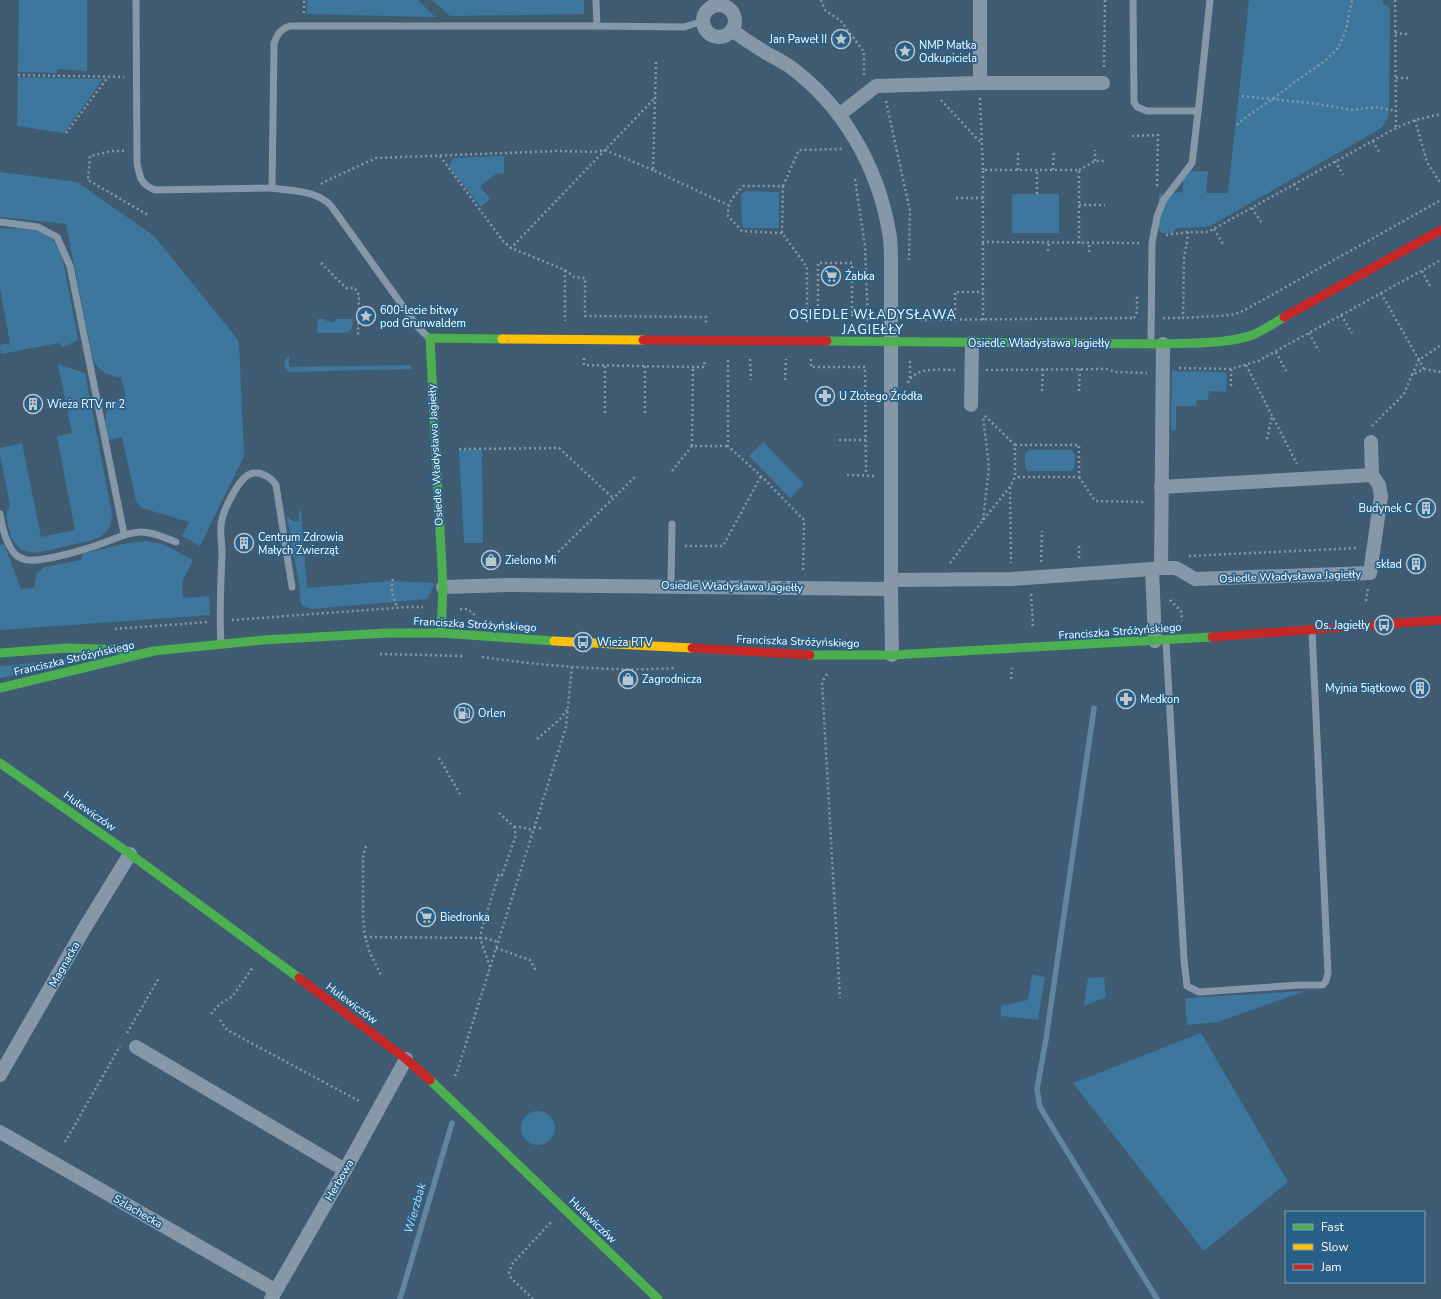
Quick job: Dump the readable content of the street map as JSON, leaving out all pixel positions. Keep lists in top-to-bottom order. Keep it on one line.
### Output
{"streets":{"street":["Osiedle Władysława Jagiełły","Franciszka Stróżyńskiego","Hulewiczów","Magnacka","Herbowa","Szlachecka"]},"crossings":[["Hulewiczów","Magnacka"],["Hulewiczów","Herbowa"],["Herbowa","Szlachecka"]],"districts":["OSIEDLE WŁADYSŁAWA JAGIEŁŁY"],"water":["Wierzbak"],"places":{"place":["Jan Paweł II","NMP Matka Odkupiciela","600-lecie bitwy pod Grunwaldem"],"supermarket":["Żabka","Biedronka"],"pharmacy":["U Złotego Źródła","Medkon"],"building":["Wieża RTV nr 2","Budynek C","Centrum Zdrowia Małych Zwierząt","skład","Myjnia 5iątkowo"],"shop":["Zielono Mi","Zagrodnicza"],"bus stop":["Os. Jagiełły","Wieża RTV"],"fuel station":["Orlen"]},"legend":["Fast","Slow","Jam"]}
